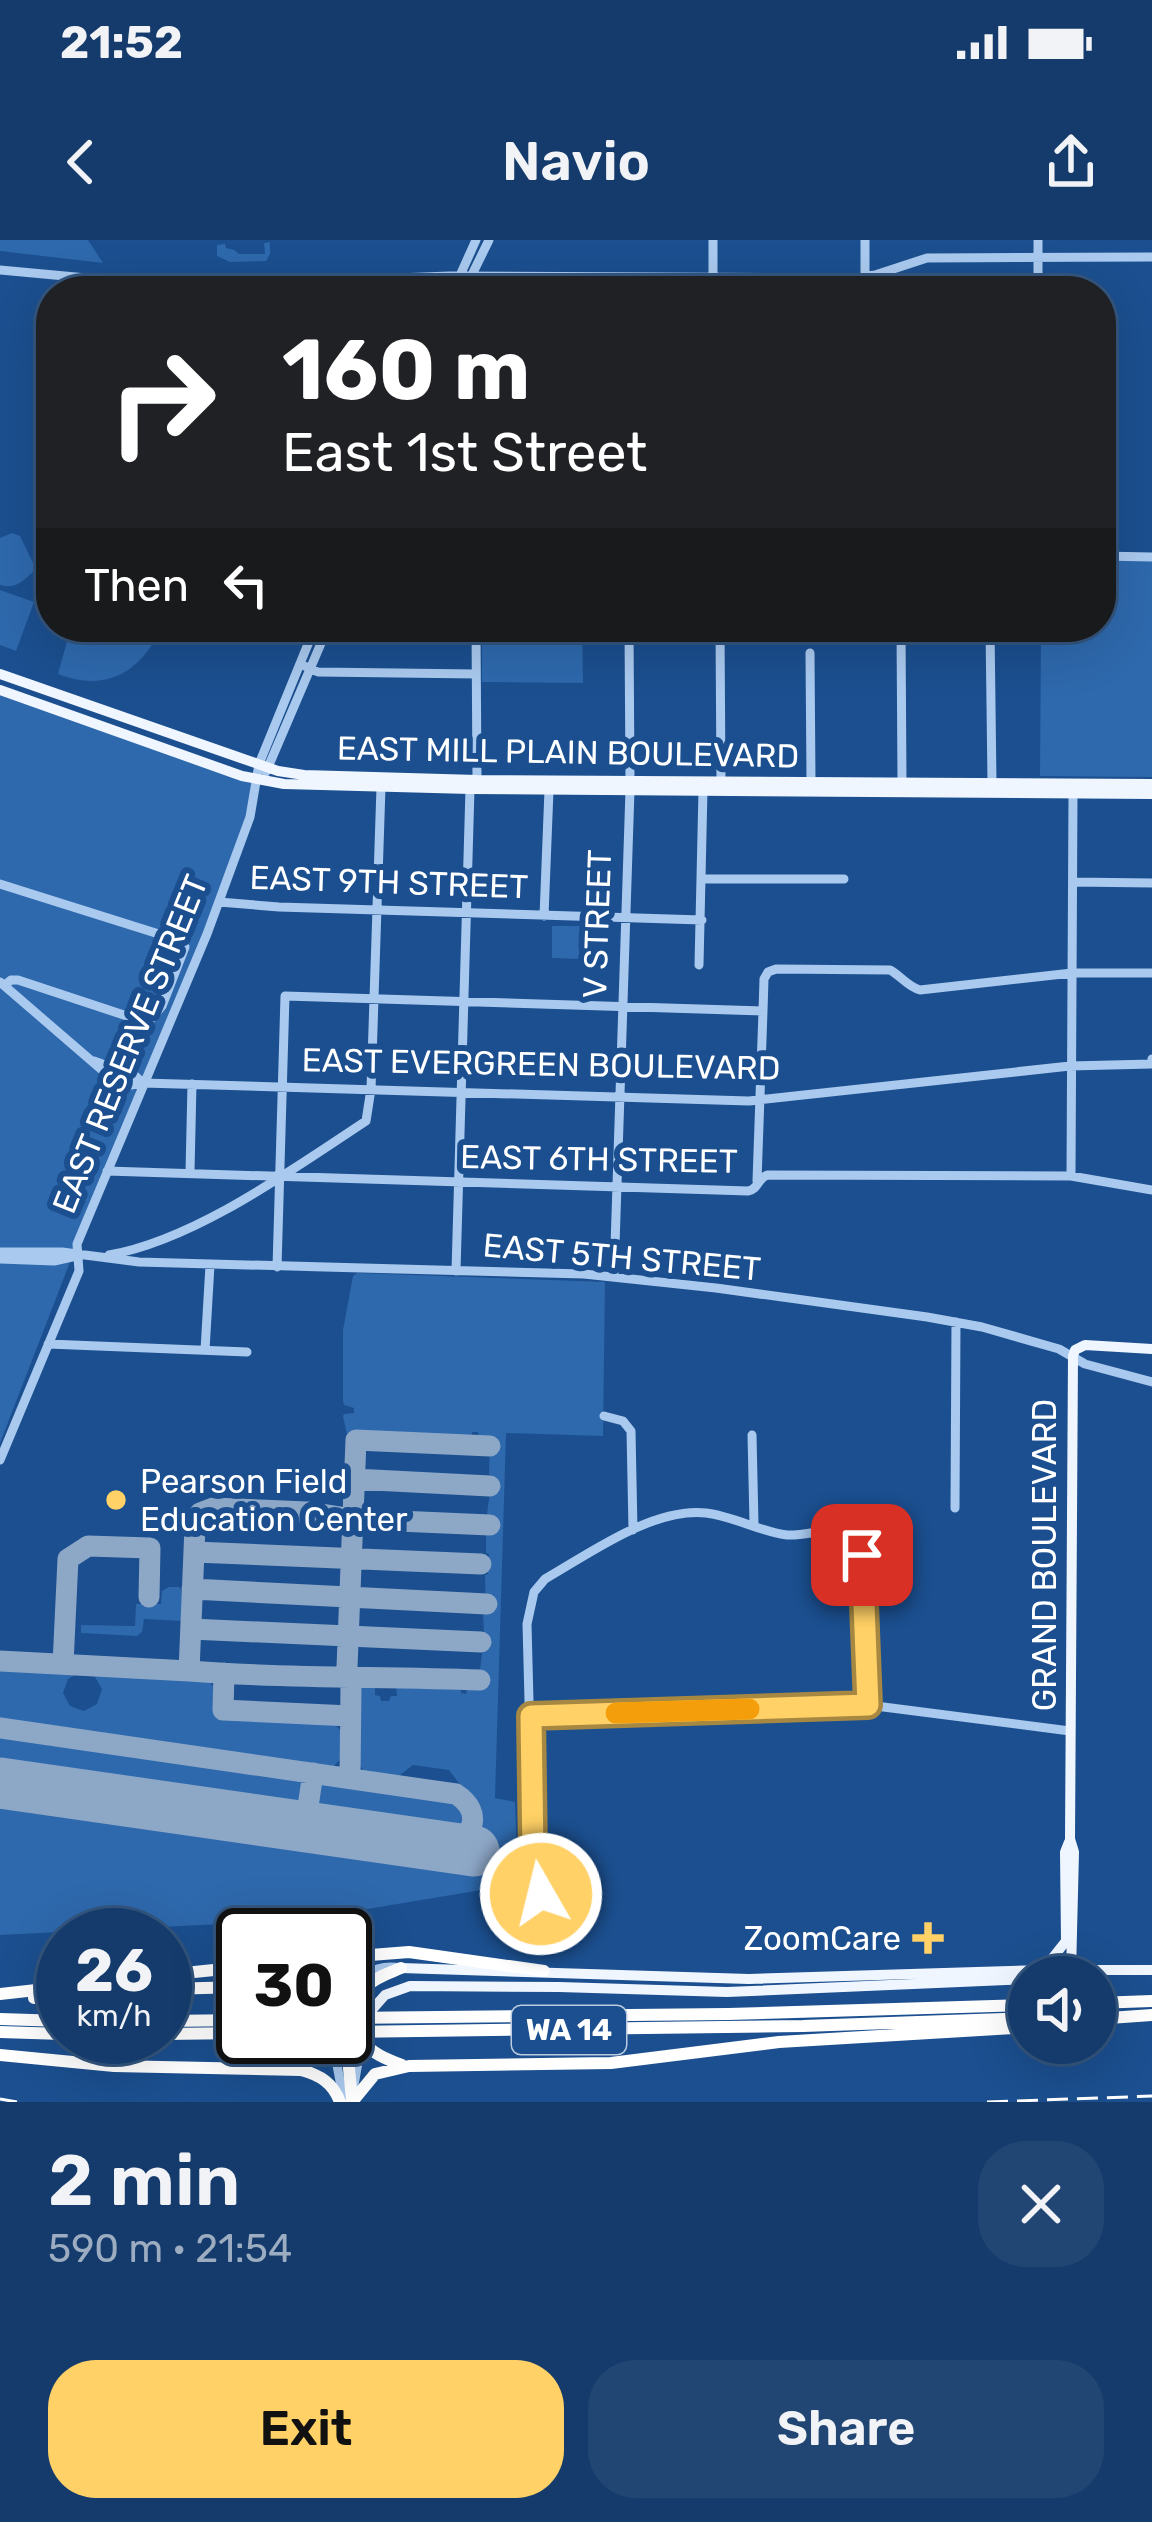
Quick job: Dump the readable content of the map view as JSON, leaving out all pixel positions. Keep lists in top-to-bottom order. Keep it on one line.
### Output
{"streets":{"highway":["WA 14"],"main road":["EAST MILL PLAIN BOULEVARD","GRAND BOULEVARD"],"street":["EAST 9TH STREET","V STREET","EAST RESERVE STREET","EAST EVERGREEN BOULEVARD","EAST 6TH STREET","EAST 5TH STREET"]},"crossings":[["EAST MILL PLAIN BOULEVARD","V STREET"],["EAST MILL PLAIN BOULEVARD","EAST RESERVE STREET"],["EAST 9TH STREET","V STREET"],["EAST 9TH STREET","EAST RESERVE STREET"],["V STREET","EAST EVERGREEN BOULEVARD"],["V STREET","EAST 6TH STREET"],["V STREET","EAST 5TH STREET"],["EAST RESERVE STREET","EAST EVERGREEN BOULEVARD"],["EAST RESERVE STREET","EAST 6TH STREET"],["EAST RESERVE STREET","EAST 5TH STREET"],["EAST 5TH STREET","GRAND BOULEVARD"]],"places":{"other":["Pearson Field Education Center"],"health":["ZoomCare"]},"page":{"status":"21:52","header":"Navio","turn":["160 m","East 1st Street"],"then":"Then","speed":"26 km/h","limit":"30","heading":["2 min","590 m · 21:54"],"buttons":["Exit","Share"]}}
